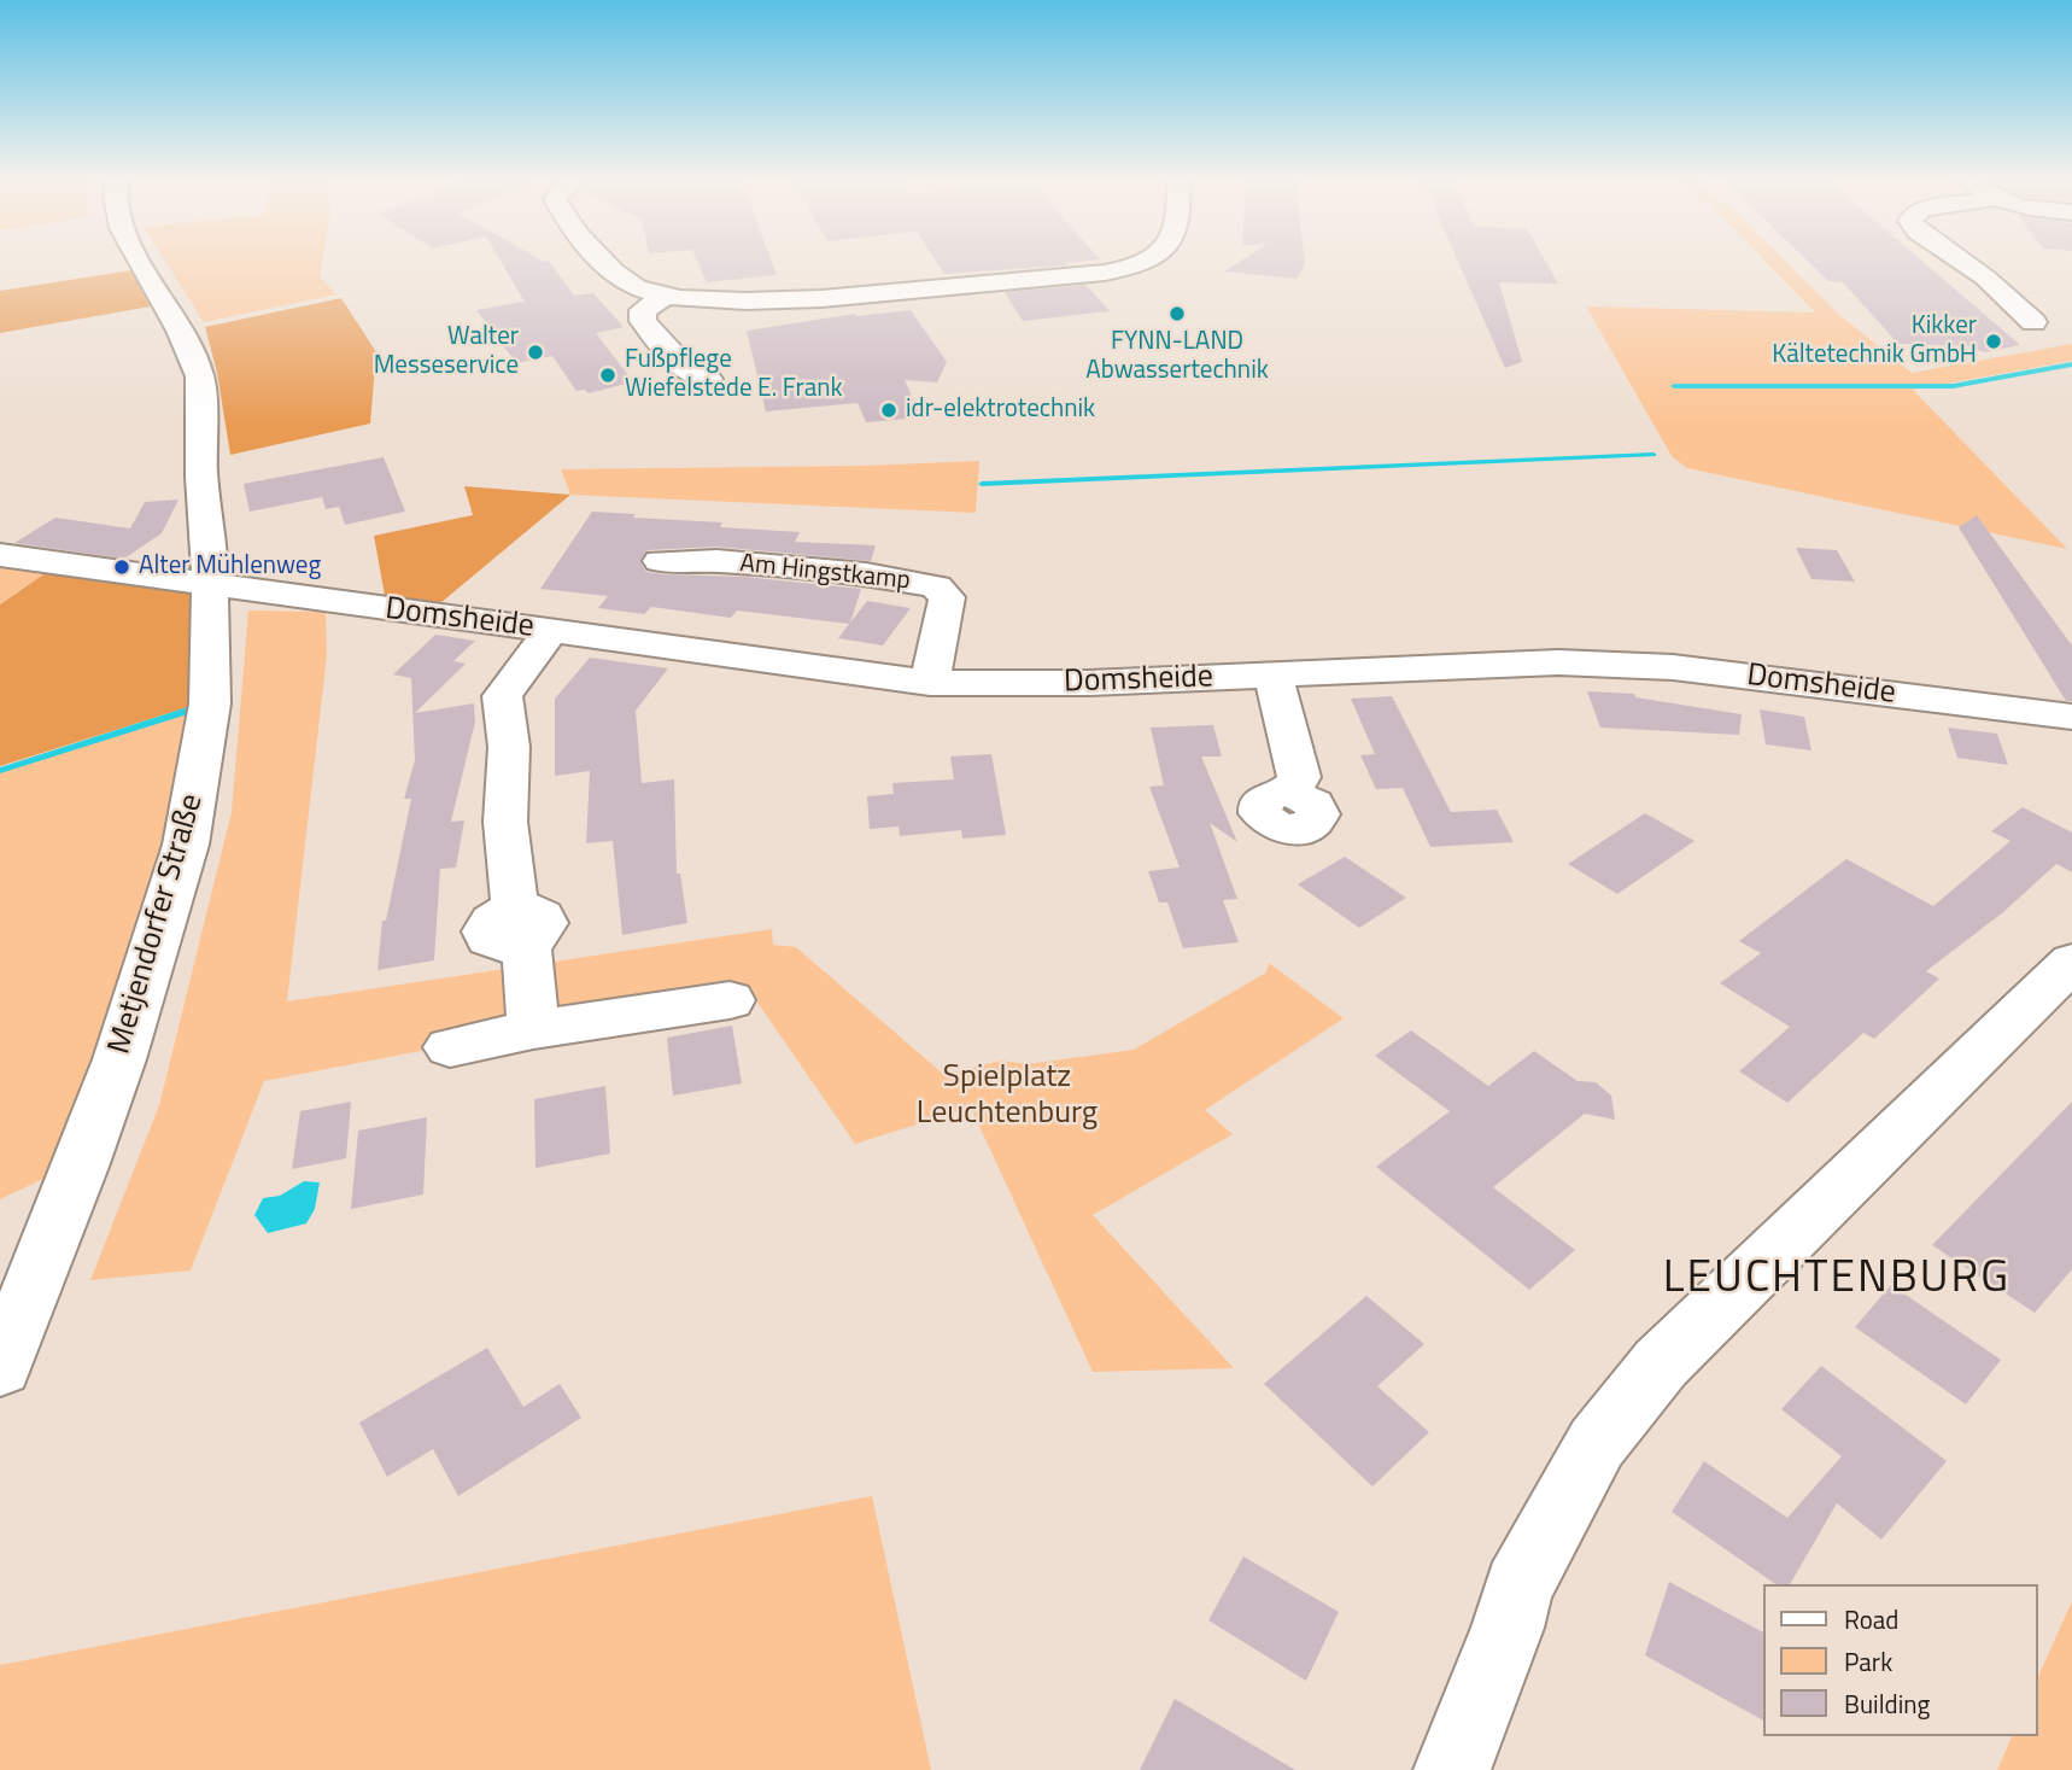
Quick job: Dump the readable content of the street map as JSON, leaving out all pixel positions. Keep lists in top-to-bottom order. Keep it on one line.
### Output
{"streets":{"street":["Am Hingstkamp","Domsheide","Metjendorfer Straße"]},"crossings":[["Am Hingstkamp","Domsheide"],["Domsheide","Metjendorfer Straße"]],"districts":["LEUCHTENBURG"],"parks":["Spielplatz Leuchtenburg"],"places":["FYNN-LAND Abwassertechnik","Kikker Kältetechnik GmbH","Walter Messeservice","Fußpflege Wiefelstede E. Frank","idr-elektrotechnik","Alter Mühlenweg"],"legend":["Road","Park","Building"]}
